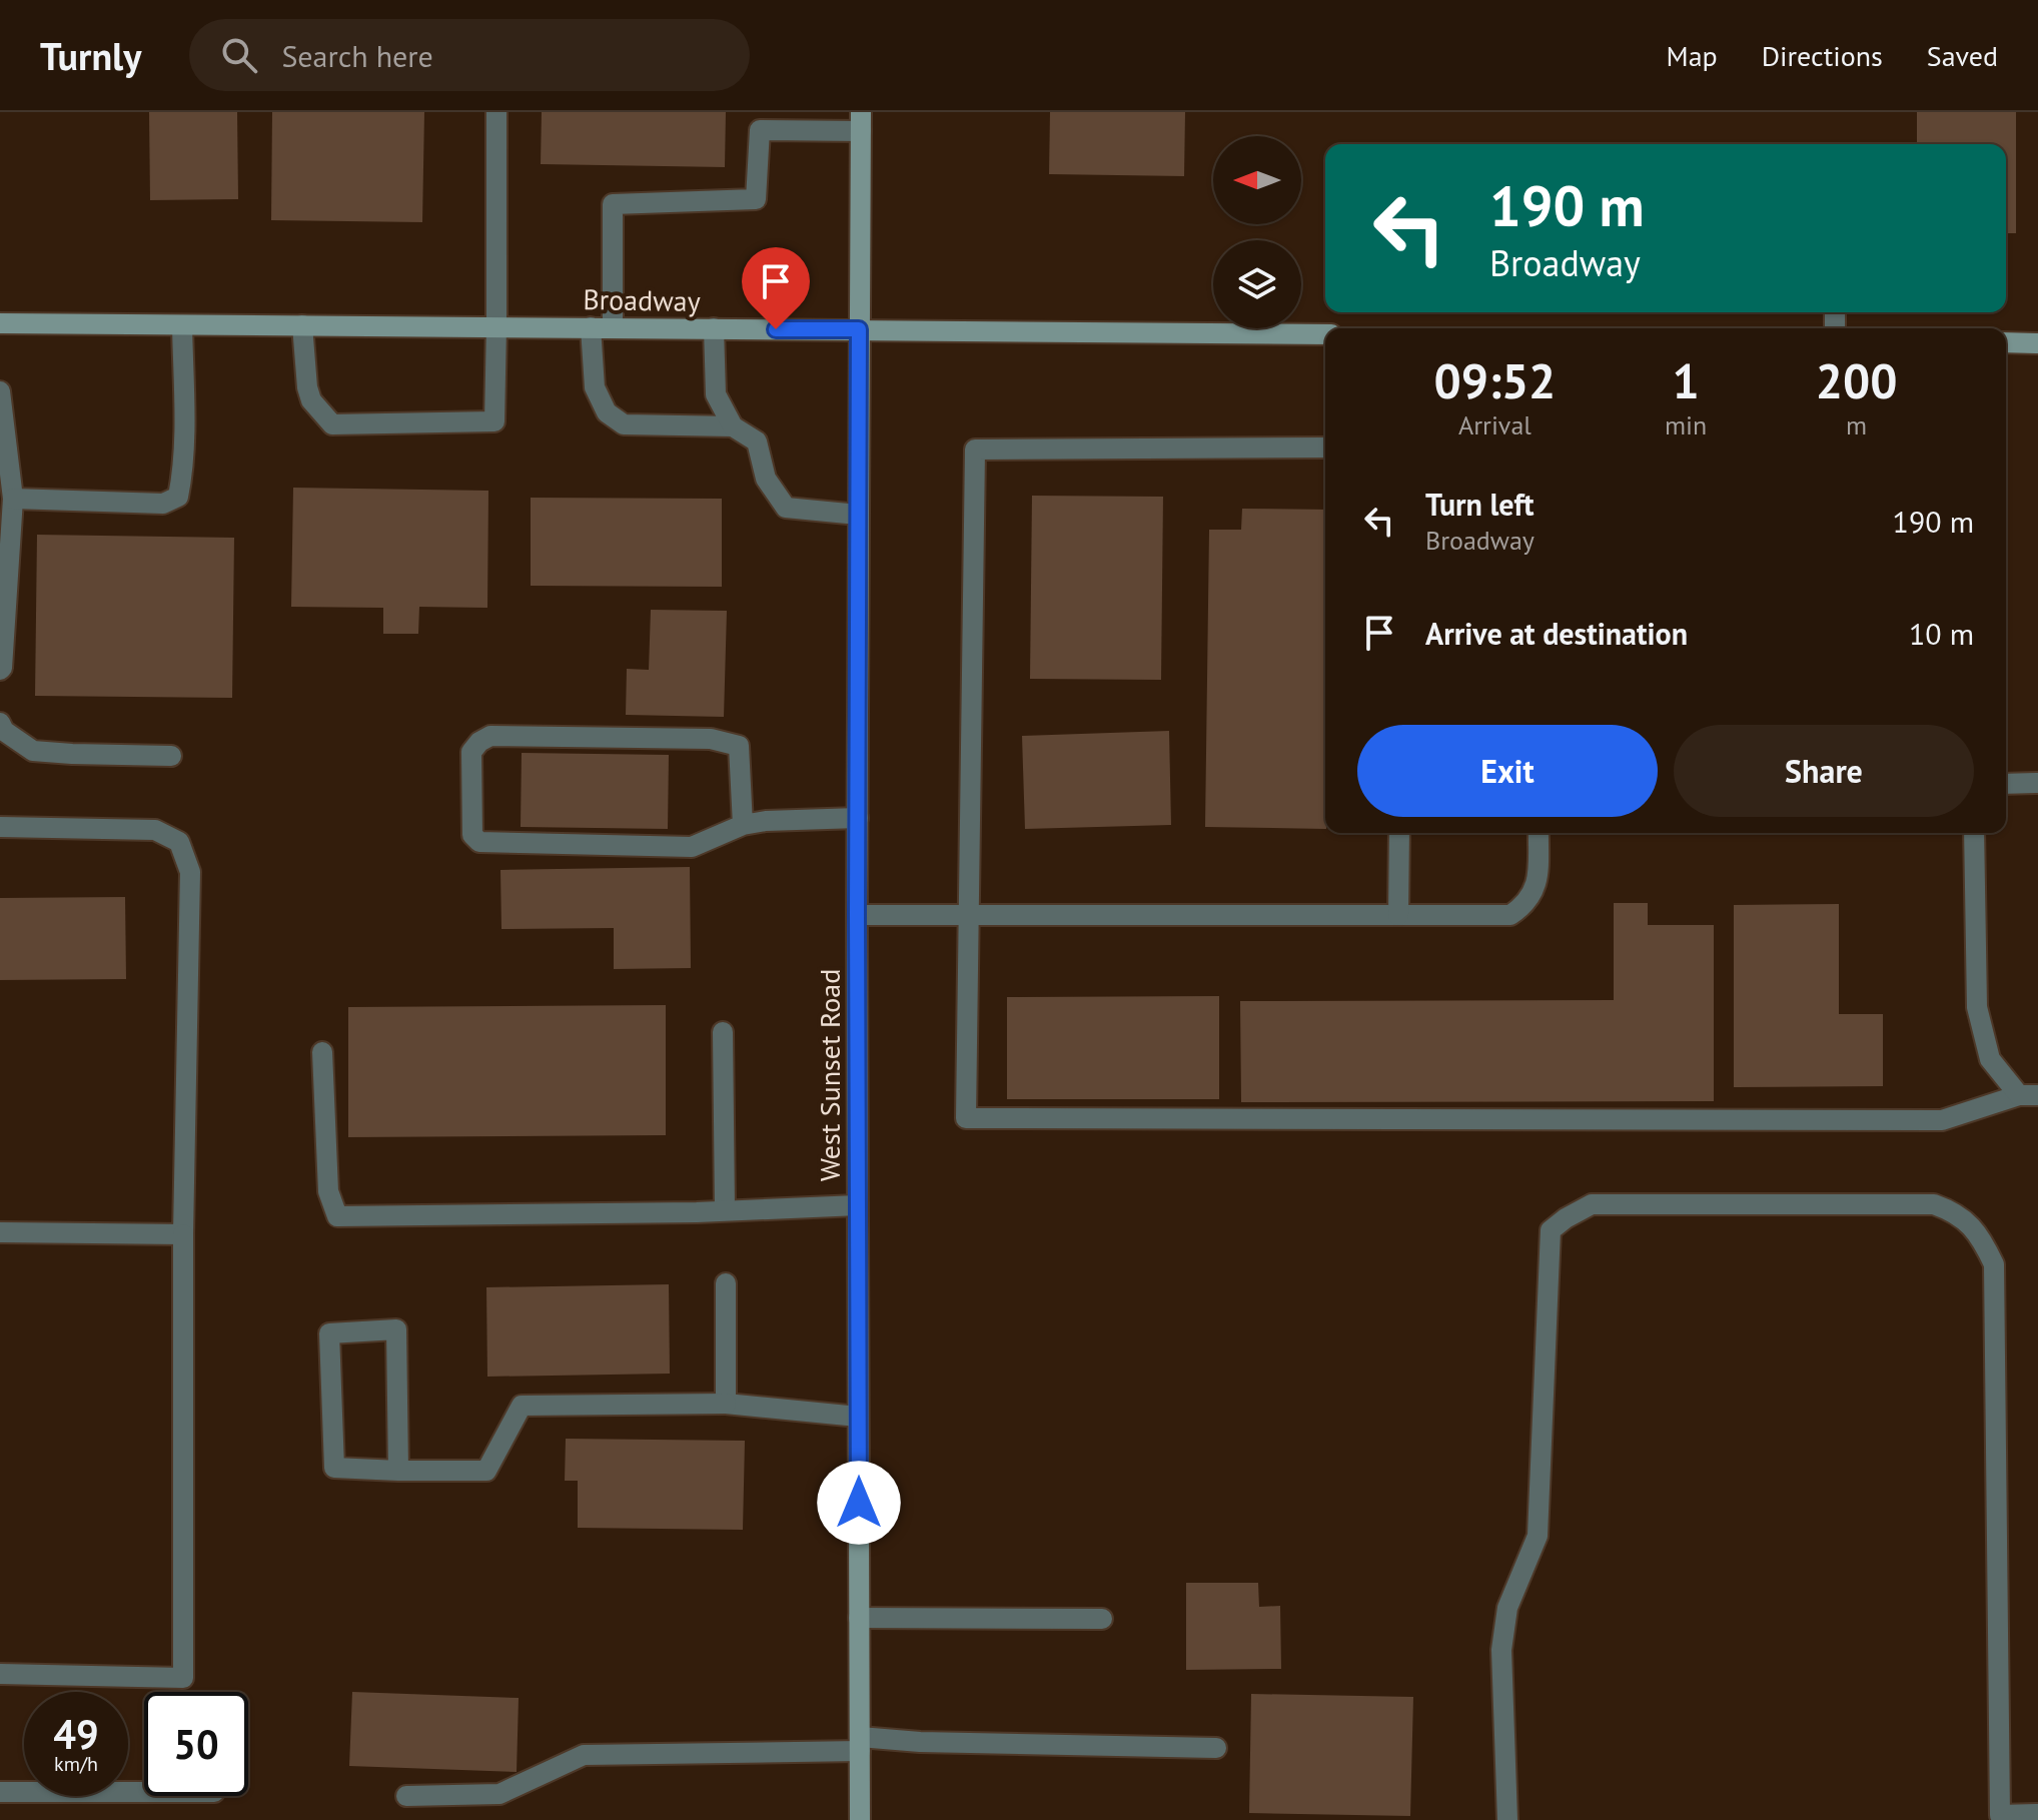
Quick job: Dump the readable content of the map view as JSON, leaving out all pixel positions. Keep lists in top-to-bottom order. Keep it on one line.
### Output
{"streets":{"main road":["Broadway","West Sunset Road"]},"crossings":[["Broadway","West Sunset Road"]],"north":"left","page":{"header":"Turnly","search":"Search here","nav":["Map","Directions","Saved"],"turn":["190 m","Broadway"],"eta":["09:52","Arrival","1","min","200","m"],"list":[{"name":"Turn left","note":"Broadway","value":"190 m"},{"name":"Arrive at destination","value":"10 m"}],"buttons":["Exit","Share"],"speed":"49 km/h","limit":"50"}}
